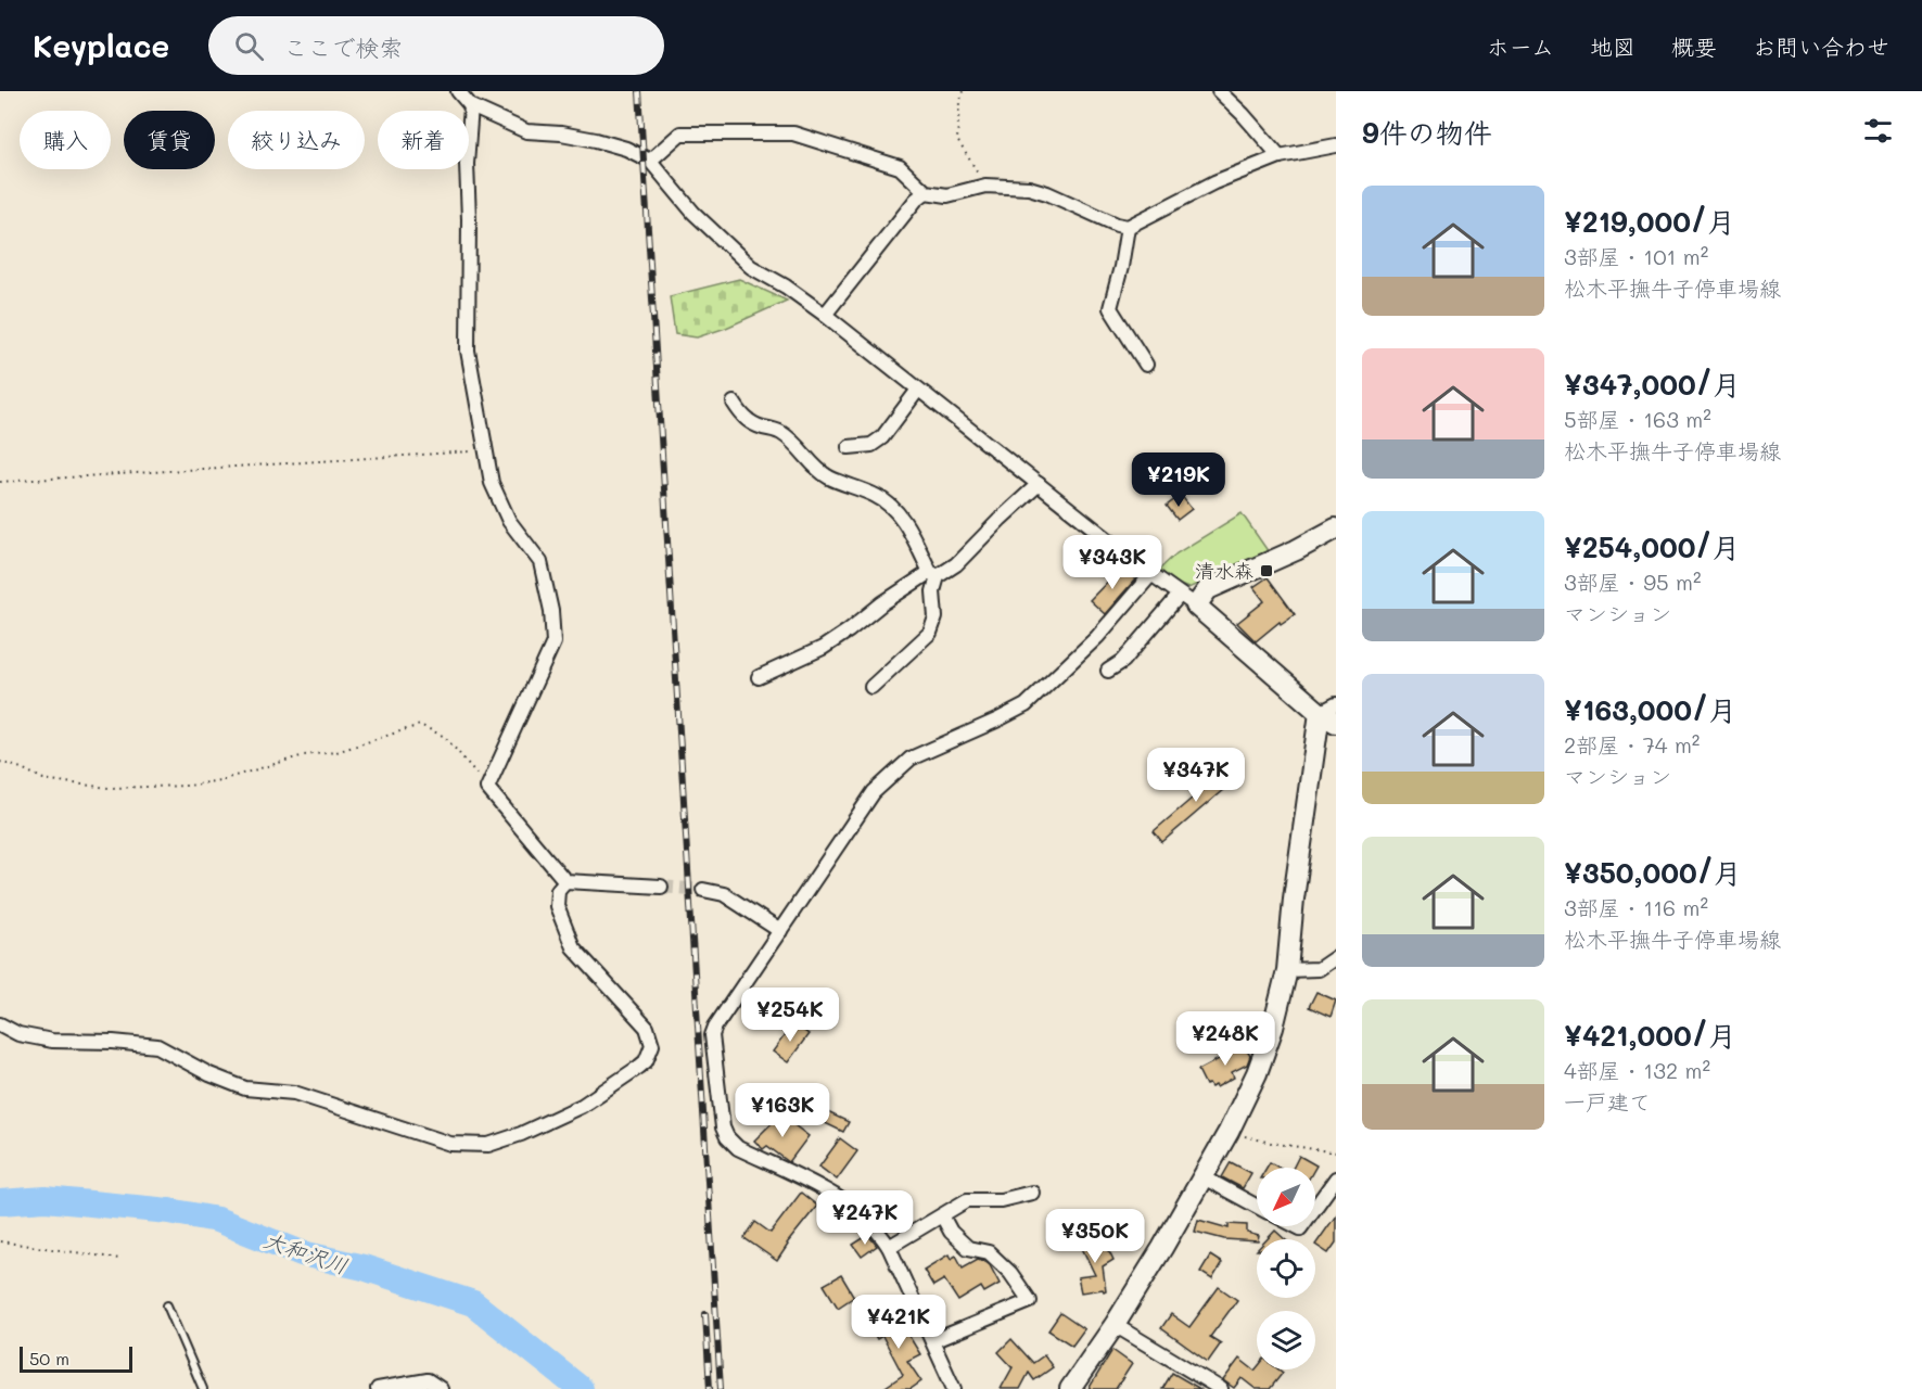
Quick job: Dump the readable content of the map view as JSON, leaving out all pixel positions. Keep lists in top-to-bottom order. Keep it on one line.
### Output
{"water":["大和沢川"],"places":{"transit":["清水森"]},"scale_bar":"50 m","north":"bottom left","page":{"header":"Keyplace","search":"ここで検索","nav":["ホーム","地図","概要","お問い合わせ"],"heading":"9件の物件","chip":["購入","賃貸","絞り込み","新着"],"list":[{"name":"¥219,000/月","note":"3部屋 · 101 m² · 松木平撫牛子停車場線"},{"name":"¥347,000/月","note":"5部屋 · 163 m² · 松木平撫牛子停車場線"},{"name":"¥254,000/月","note":"3部屋 · 95 m² · マンション"},{"name":"¥163,000/月","note":"2部屋 · 74 m² · マンション"},{"name":"¥350,000/月","note":"3部屋 · 116 m² · 松木平撫牛子停車場線"},{"name":"¥421,000/月","note":"4部屋 · 132 m² · 一戸建て"}],"price":["¥219K","¥343K","¥347K","¥254K","¥248K","¥163K","¥247K","¥350K","¥421K"],"scale":"50 m"}}
